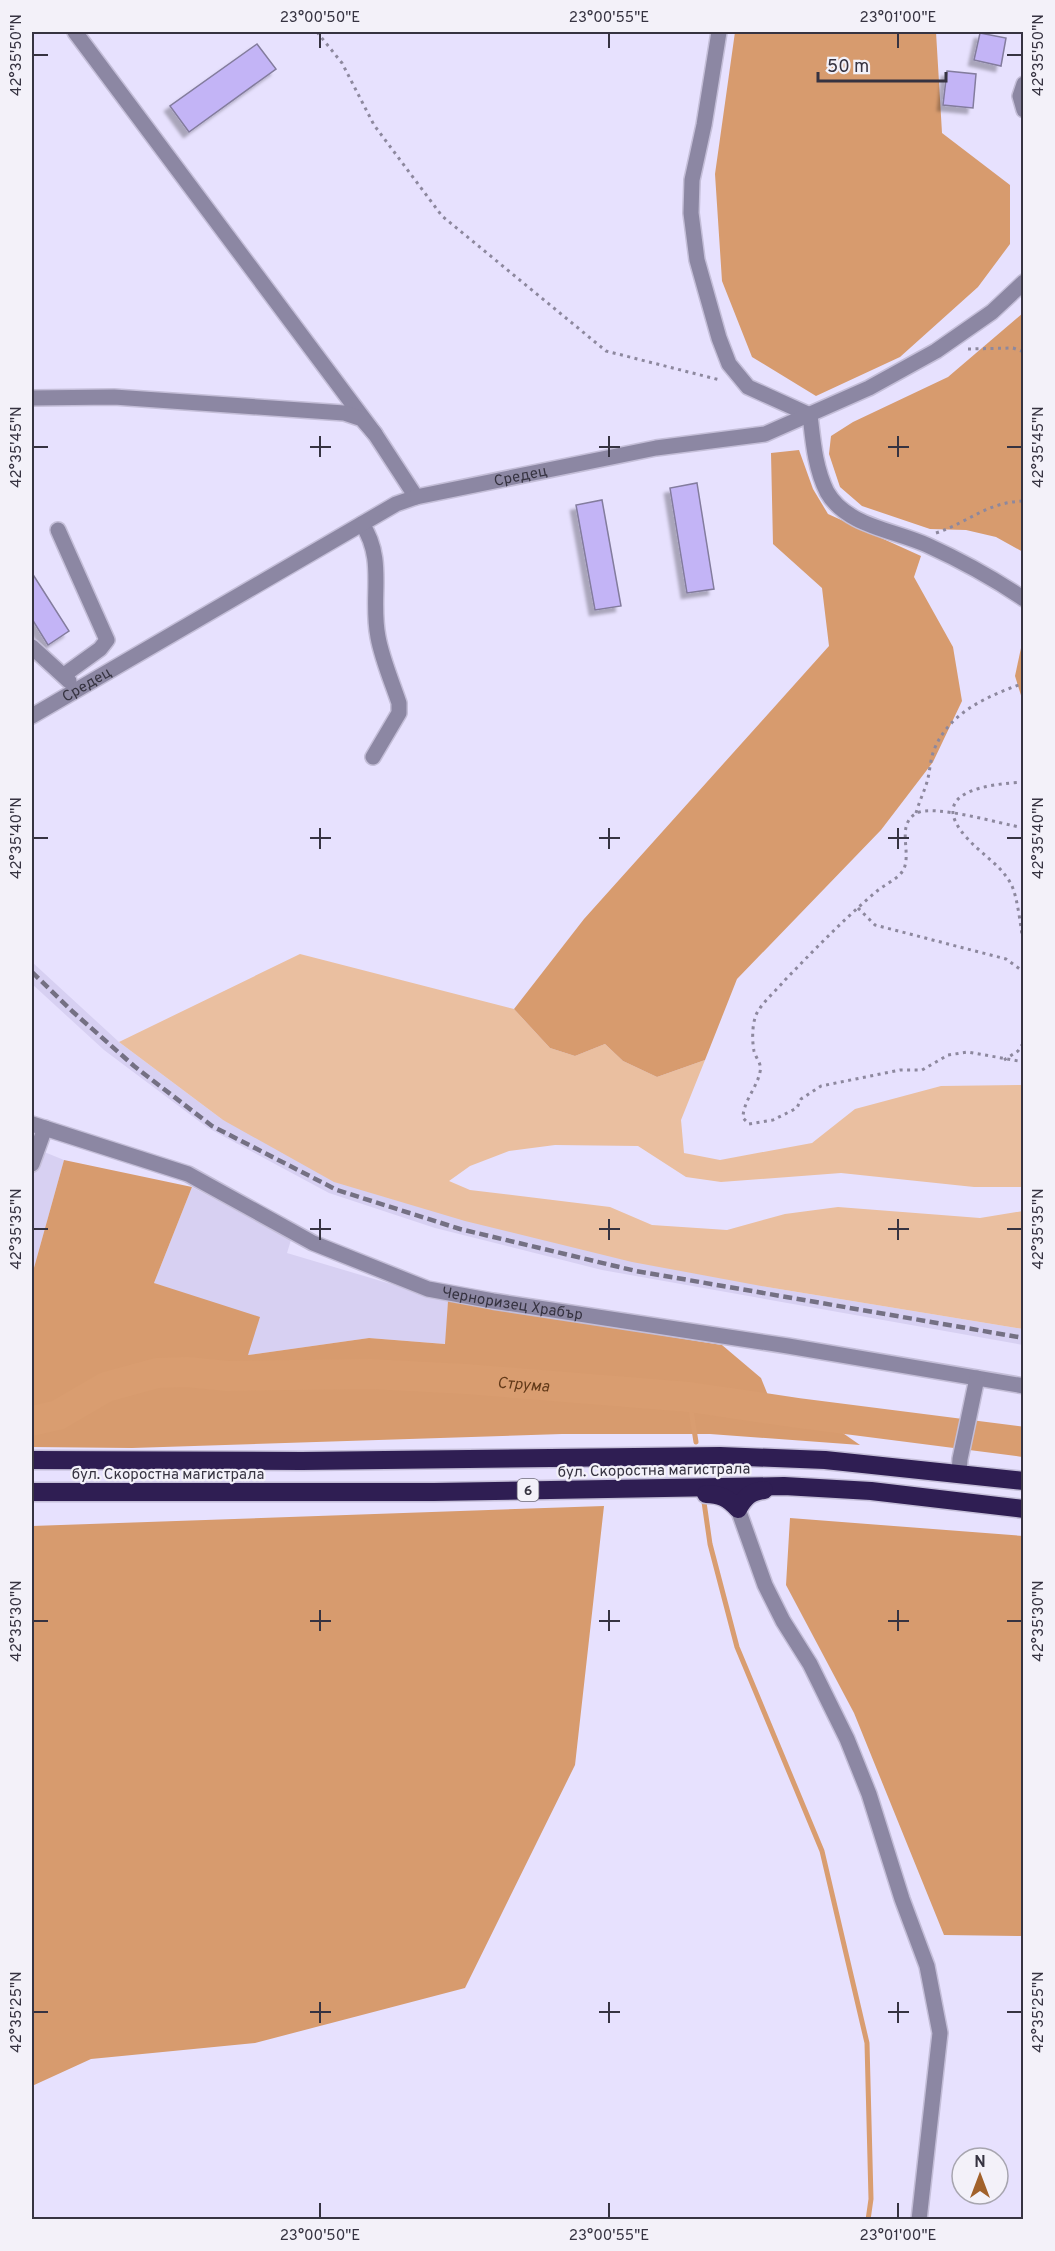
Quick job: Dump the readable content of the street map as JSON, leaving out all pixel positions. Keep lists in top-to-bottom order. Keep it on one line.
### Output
{"streets":{"highway":["бул. Скоростна магистрала","6"],"street":["Средец","Черноризец Храбър"]},"water":["Струма"],"scale_bar":"50 m","north":"top","coordinates":["23°00'50\"E","23°00'55\"E","23°01'00\"E","42°35'50\"N","42°35'45\"N","42°35'40\"N","42°35'35\"N","42°35'30\"N","42°35'25\"N"]}
